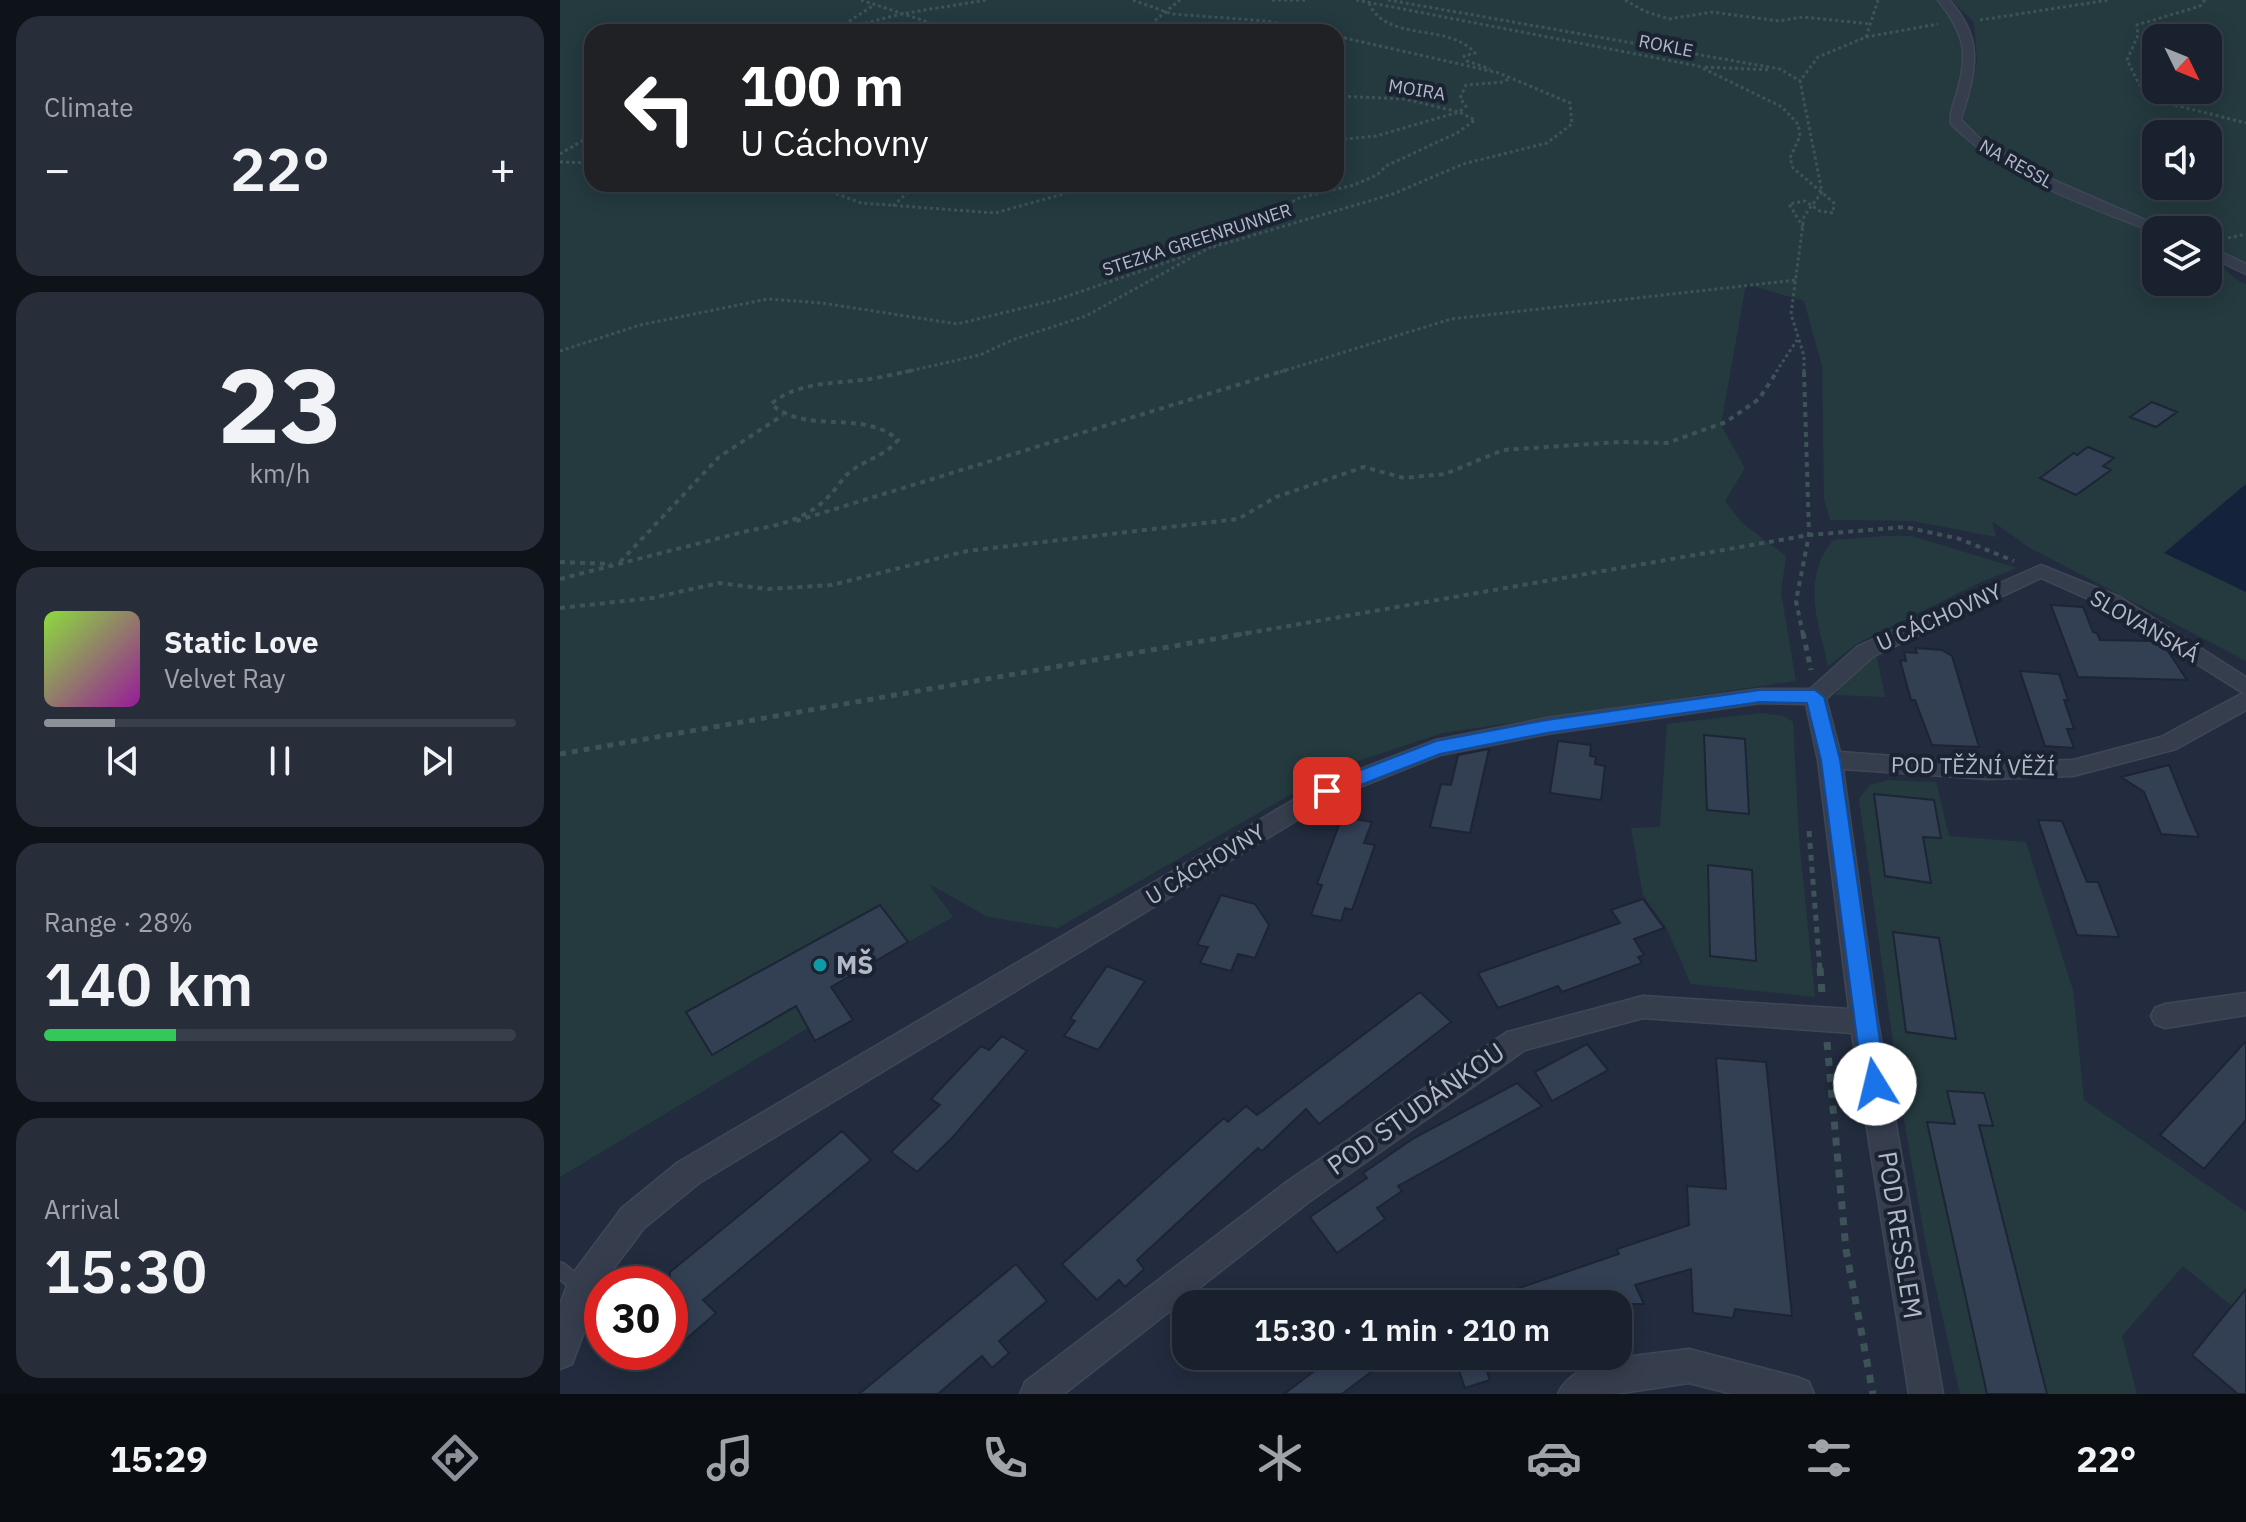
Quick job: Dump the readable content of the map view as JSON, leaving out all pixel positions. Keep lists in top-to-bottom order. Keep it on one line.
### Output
{"streets":{"street":["NA RESSL","U CÁCHOVNY","SLOVANSKÁ","POD TĚŽNÍ VĚŽÍ","POD STUDÁNKOU","POD RESSLEM"],"path":["ROKLE","MOIRA","STEZKA GREENRUNNER"]},"crossings":[["ROKLE","MOIRA"],["MOIRA","STEZKA GREENRUNNER"],["U CÁCHOVNY","SLOVANSKÁ"],["U CÁCHOVNY","POD RESSLEM"],["POD TĚŽNÍ VĚŽÍ","POD RESSLEM"],["POD STUDÁNKOU","POD RESSLEM"]],"places":["MŠ"],"north":"bottom right","page":{"tile":["Climate",["23","km/h"],["Range · 28%","140 km"],["Arrival","15:30"]],"turn":["100 m","U Cáchovny"],"heat":["−","22°","+"],"song":["Static Love","Velvet Ray"],"limit":"30","trip":"15:30 · 1 min · 210 m","tabs":["15:29","22°"]}}
